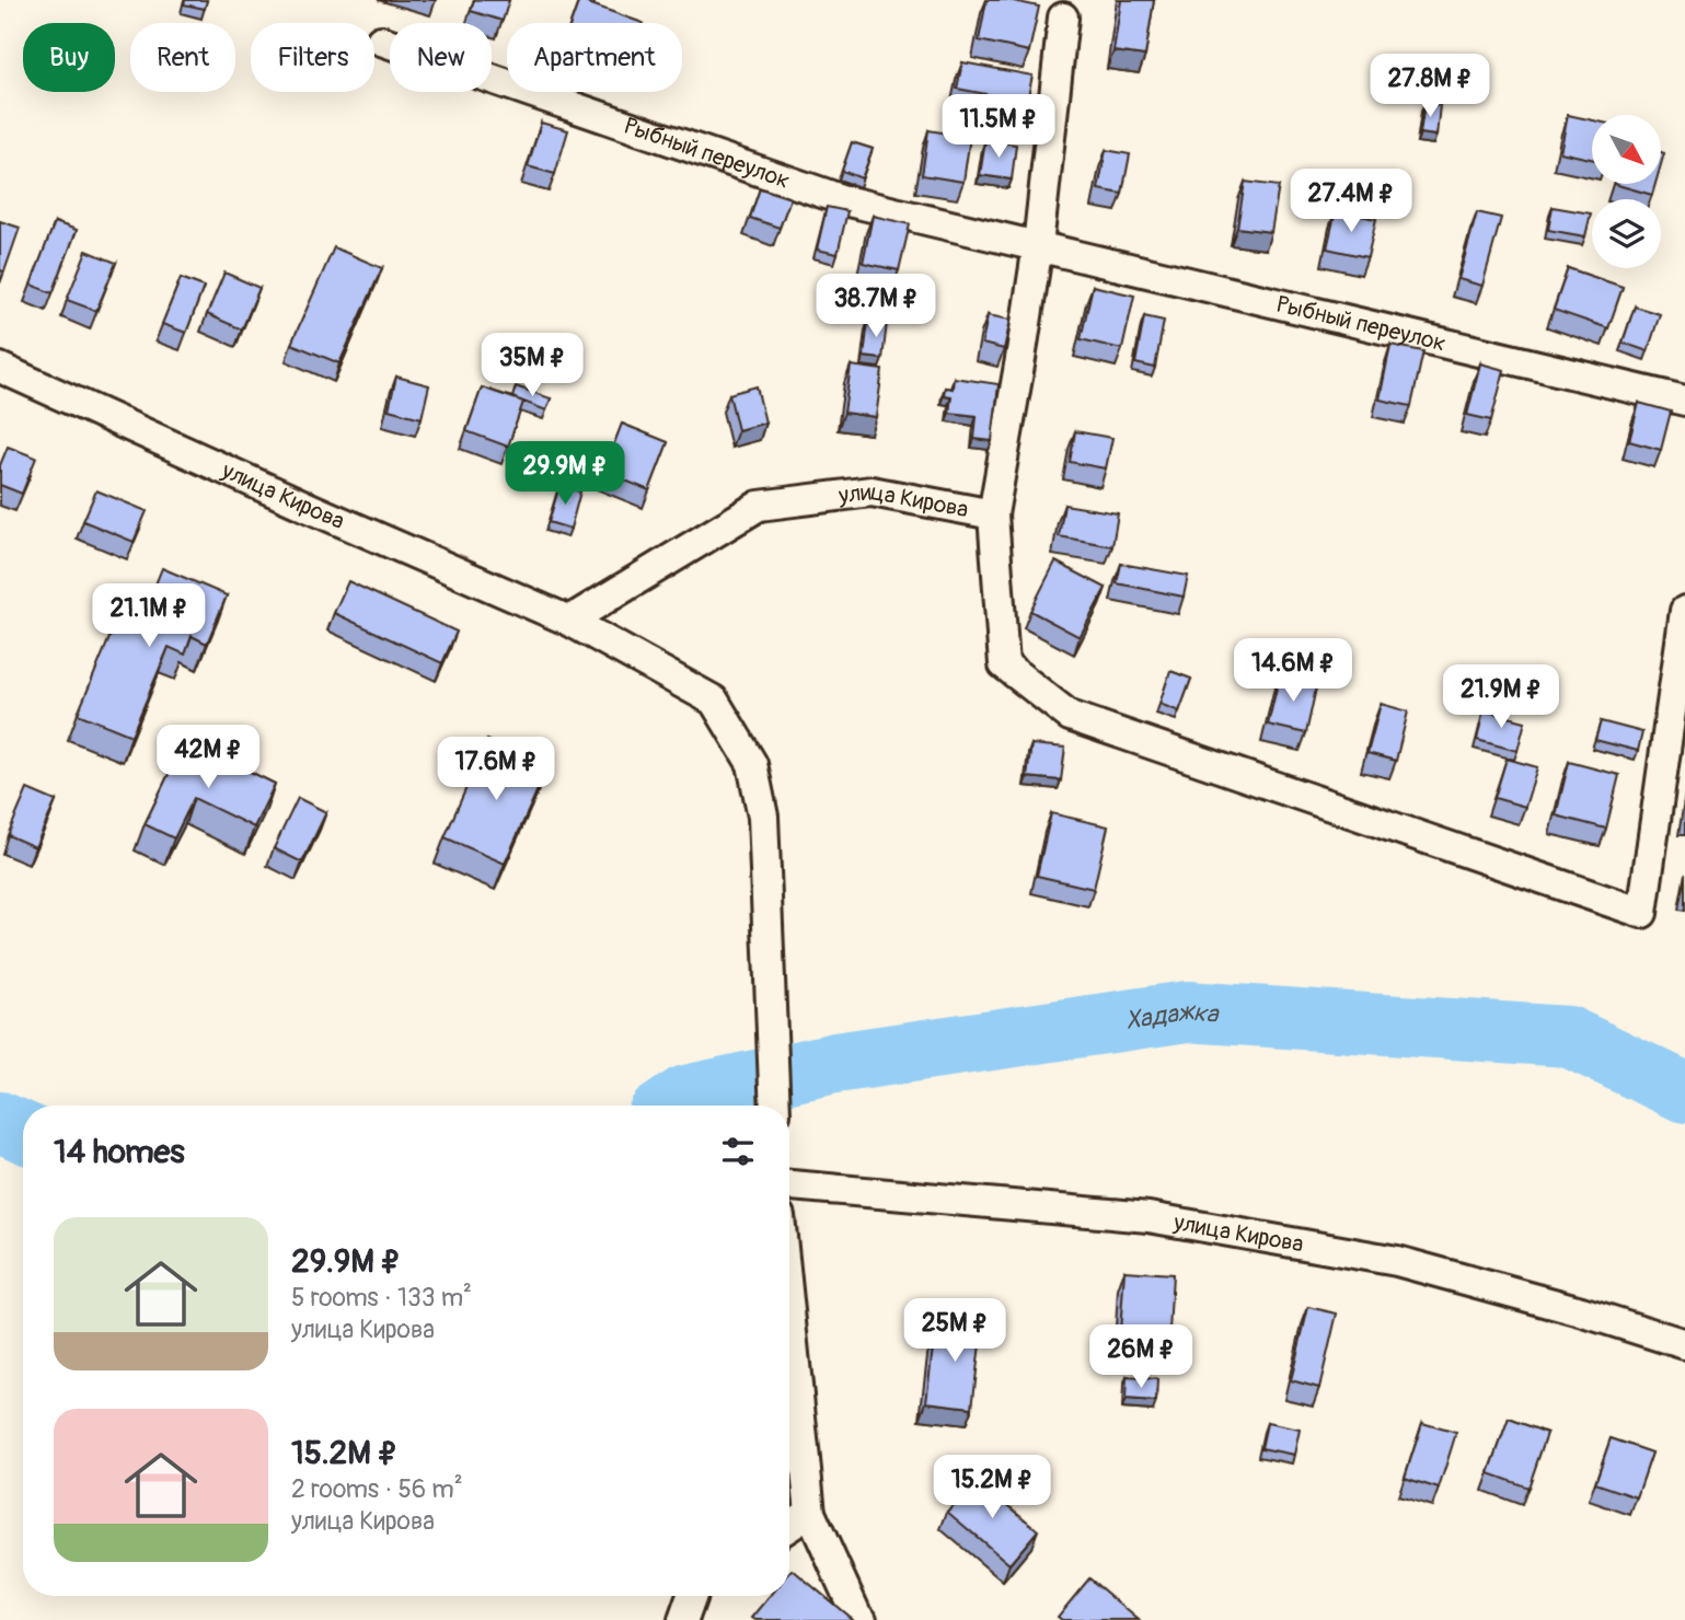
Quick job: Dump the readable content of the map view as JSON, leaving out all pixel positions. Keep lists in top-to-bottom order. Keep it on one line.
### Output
{"streets":{"street":["Рыбный переулок","улица Кирова"]},"water":["Хадажка"],"north":"bottom right","page":{"chip":["Buy","Rent","Filters","New","Apartment"],"price":["27.8M ₽","11.5M ₽","27.4M ₽","38.7M ₽","35M ₽","29.9M ₽","21.1M ₽","14.6M ₽","21.9M ₽","42M ₽","17.6M ₽","25M ₽","26M ₽","15.2M ₽"],"heading":"14 homes","list":[{"name":"29.9M ₽","note":"5 rooms · 133 m² · улица Кирова"},{"name":"15.2M ₽","note":"2 rooms · 56 m² · улица Кирова"}]}}
